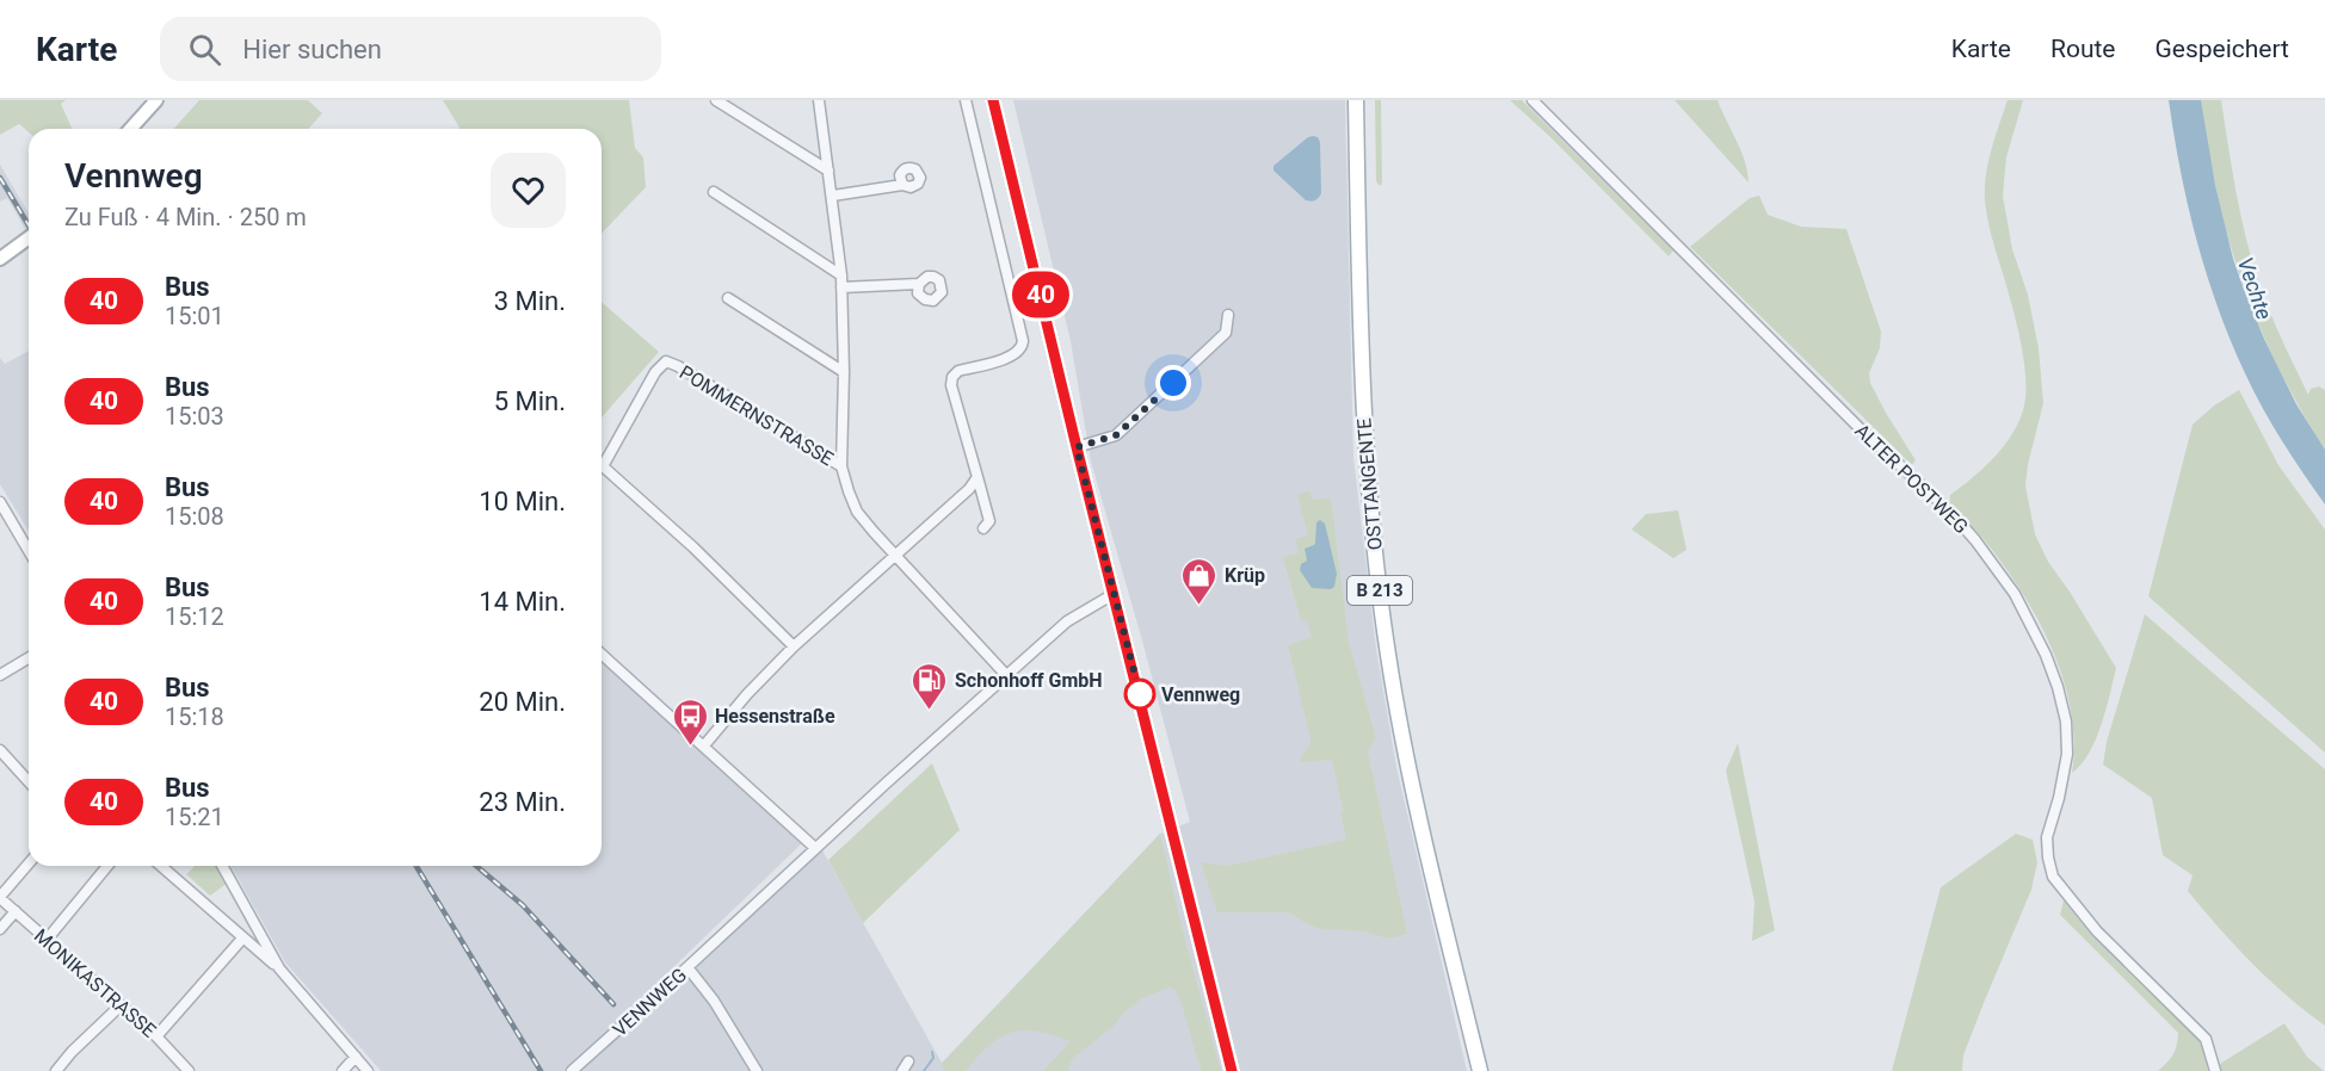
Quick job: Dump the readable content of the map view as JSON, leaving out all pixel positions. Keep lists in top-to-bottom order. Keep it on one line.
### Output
{"streets":{"main road":["OSTTANGENTE","B 213"],"street":["POMMERNSTRASSE","ALTER POSTWEG","MONIKASTRASSE","VENNWEG"]},"water":["Vechte"],"places":{"shop":["Krüp"],"other":["Vennweg"],"fuel station":["Schonhoff GmbH"],"bus stop":["Hessenstraße"]},"lines":["bus line 40"],"page":{"header":"Karte","search":"Hier suchen","nav":["Karte","Route","Gespeichert"],"on_map":"40","heading":["Vennweg","Zu Fuß · 4 Min. · 250 m"],"list":[{"mark":"40","name":"Bus","note":"15:01","value":"3 Min."},{"mark":"40","name":"Bus","note":"15:03","value":"5 Min."},{"mark":"40","name":"Bus","note":"15:08","value":"10 Min."},{"mark":"40","name":"Bus","note":"15:12","value":"14 Min."},{"mark":"40","name":"Bus","note":"15:18","value":"20 Min."},{"mark":"40","name":"Bus","note":"15:21","value":"23 Min."}]}}
